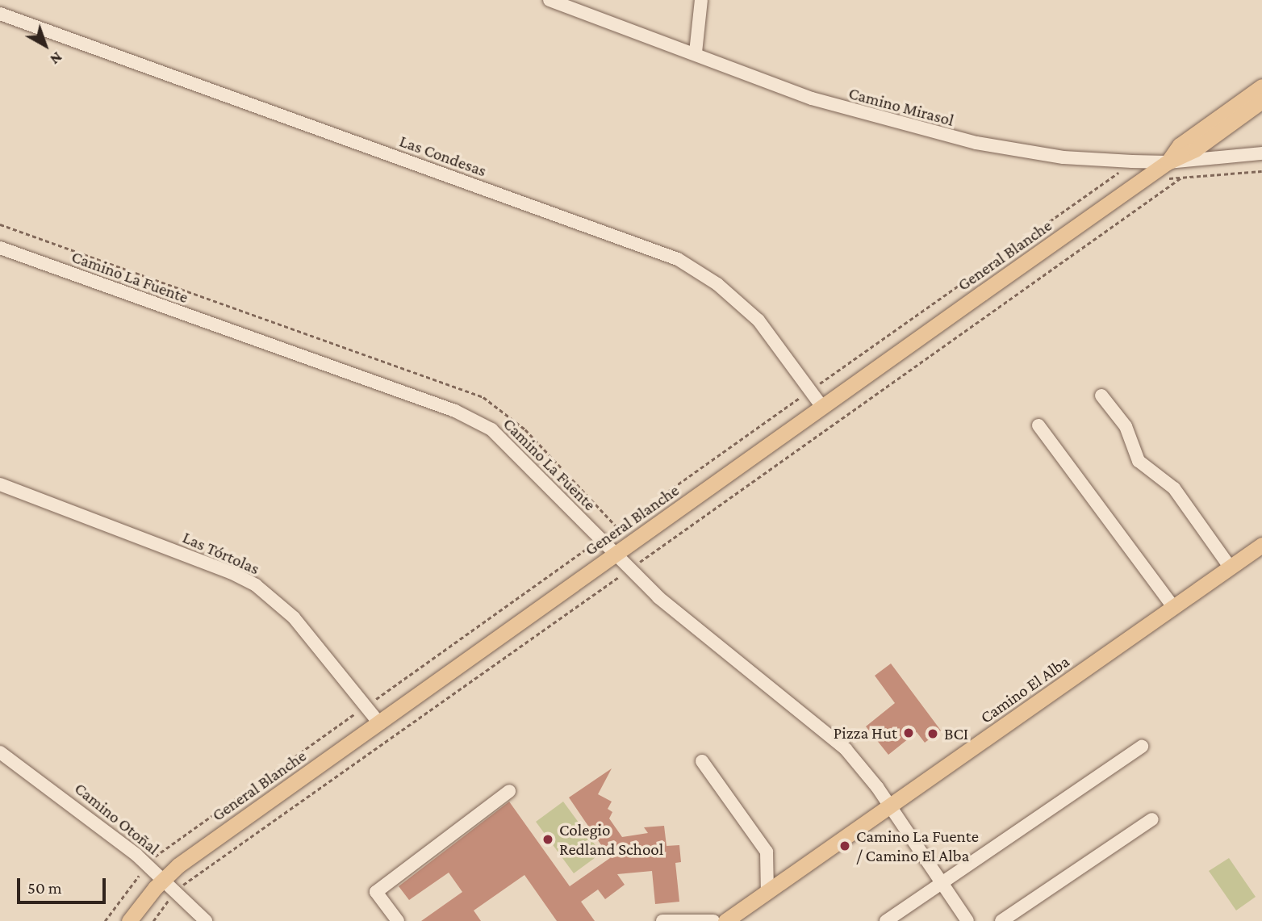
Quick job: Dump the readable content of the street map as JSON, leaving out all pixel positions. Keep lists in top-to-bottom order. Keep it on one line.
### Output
{"streets":{"main road":["General Blanche","Camino El Alba"],"street":["Camino Mirasol","Las Condesas","Camino La Fuente","Las Tórtolas","Camino Otoñal"]},"crossings":[["Camino Mirasol","General Blanche"],["Las Condesas","General Blanche"],["General Blanche","Camino La Fuente"],["General Blanche","Las Tórtolas"],["General Blanche","Camino Otoñal"],["Camino La Fuente","Camino El Alba"]],"places":["Pizza Hut","BCI","Colegio Redland School","Camino La Fuente / Camino El Alba"],"scale_bar":"50 m","north":"bottom right"}
